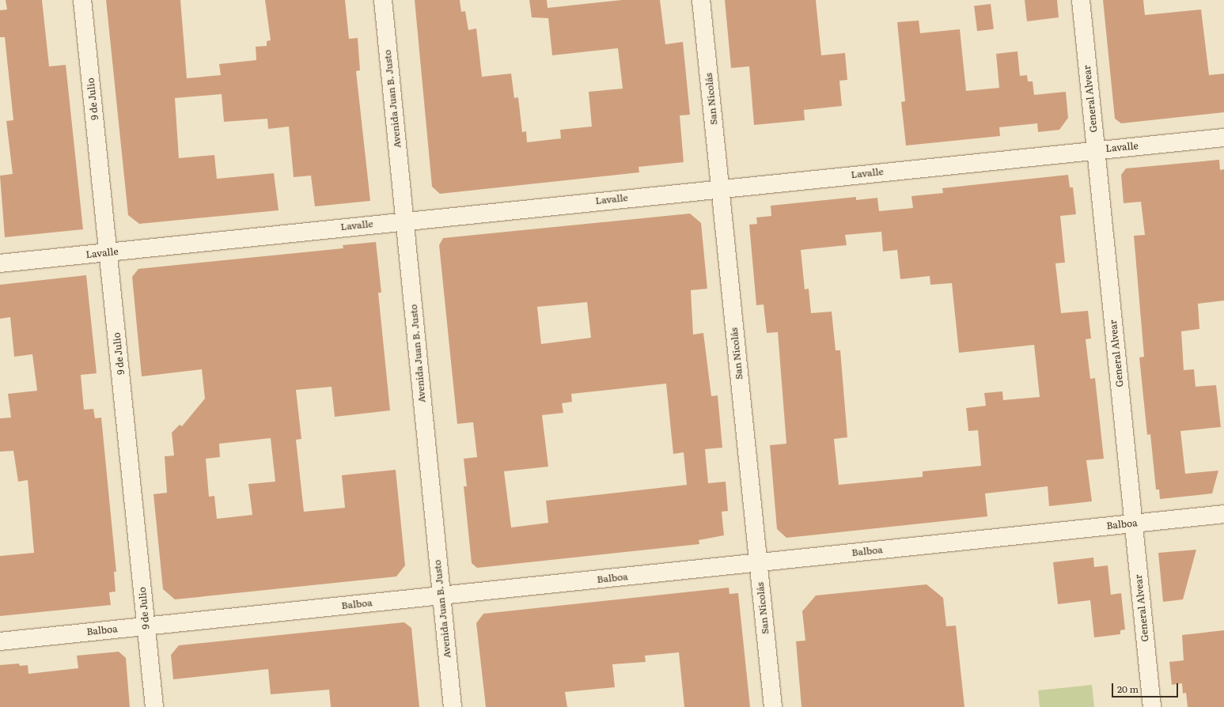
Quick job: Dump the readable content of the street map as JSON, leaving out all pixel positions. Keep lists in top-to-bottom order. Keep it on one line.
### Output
{"streets":{"street":["9 de Julio","Avenida Juan B. Justo","San Nicolás","General Alvear","Lavalle","Balboa"]},"crossings":[["9 de Julio","Lavalle"],["9 de Julio","Balboa"],["Avenida Juan B. Justo","Lavalle"],["Avenida Juan B. Justo","Balboa"],["San Nicolás","Lavalle"],["San Nicolás","Balboa"],["General Alvear","Lavalle"],["General Alvear","Balboa"]],"scale_bar":"20 m"}
